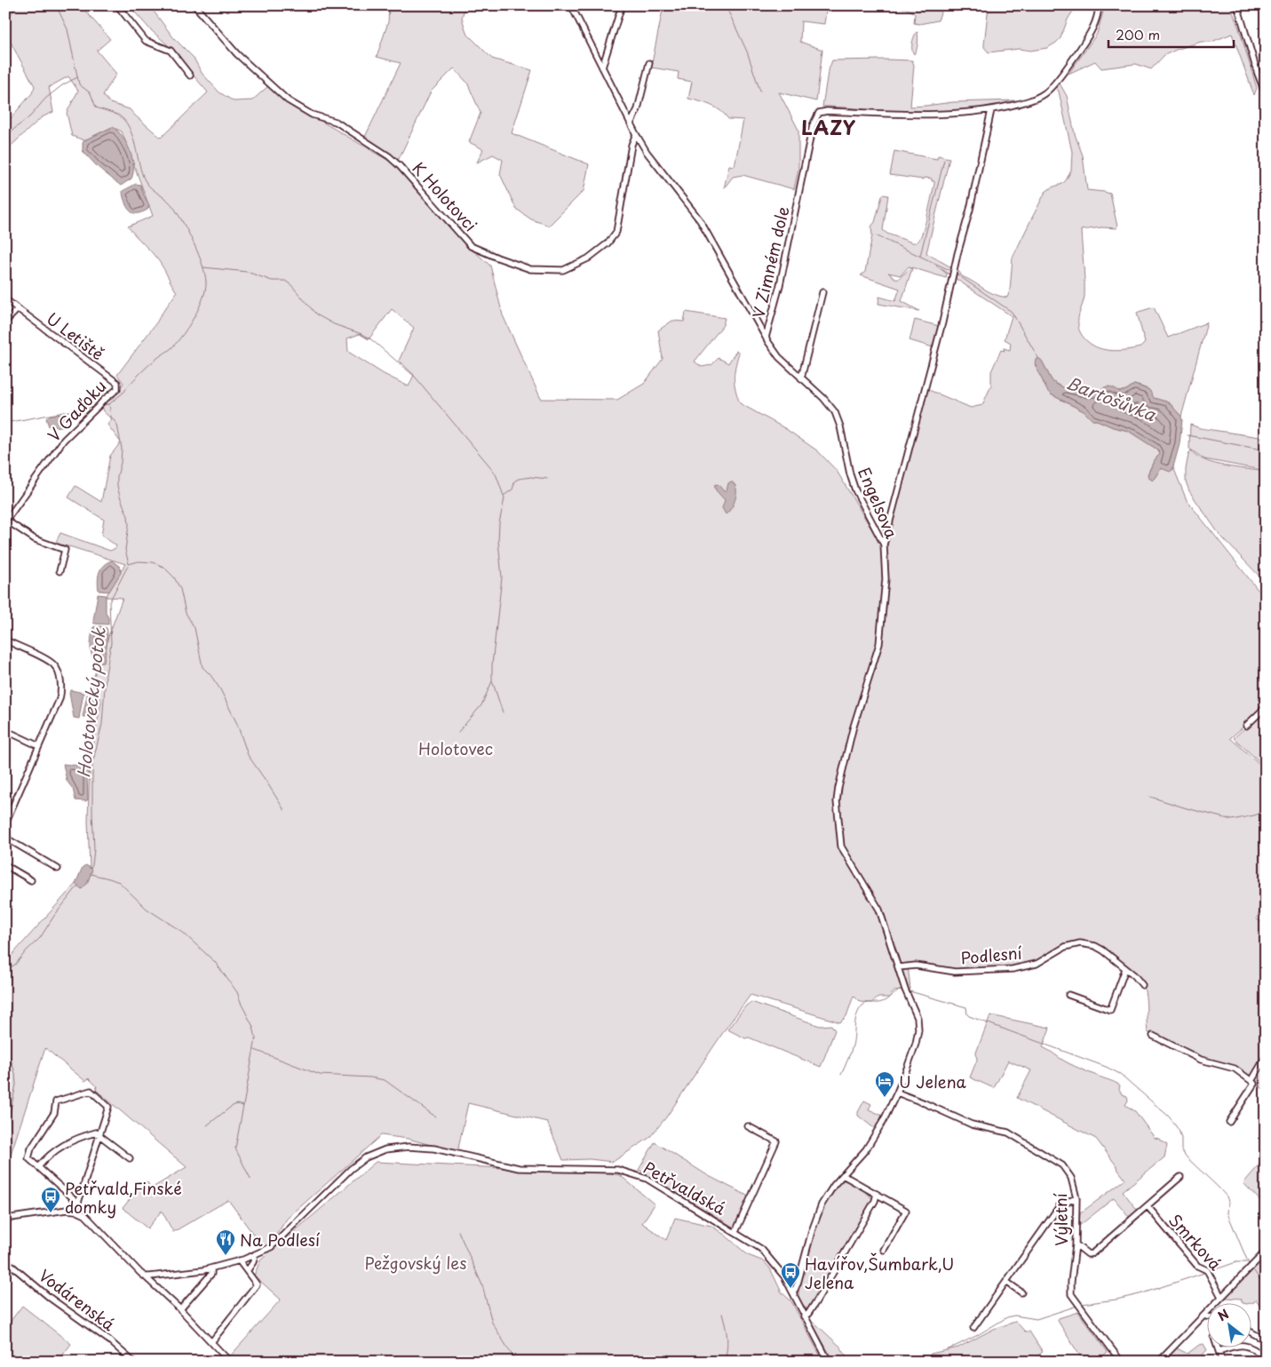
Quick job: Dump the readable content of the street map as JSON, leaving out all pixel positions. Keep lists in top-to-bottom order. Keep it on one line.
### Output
{"streets":{"street":["K Holotovci","V Zimném dole","U Letiště","V Gaďoku","Engelsova","Podlesní","Petřvaldská","Výletní","Smrková","Vodárenská"]},"crossings":[["K Holotovci","V Zimném dole"],["V Zimném dole","Engelsova"],["U Letiště","V Gaďoku"],["Engelsova","Podlesní"]],"districts":["LAZY"],"water":["Bartošůvka","Holotovecký potok"],"parks":["Holotovec","Pežgovský les"],"places":{"hotel":["U Jelena"],"bus stop":["Petřvald,Finské domky","Havířov,Šumbark,U Jelena"],"restaurant":["Na Podlesí"]},"scale_bar":"200 m","north":"top left"}
